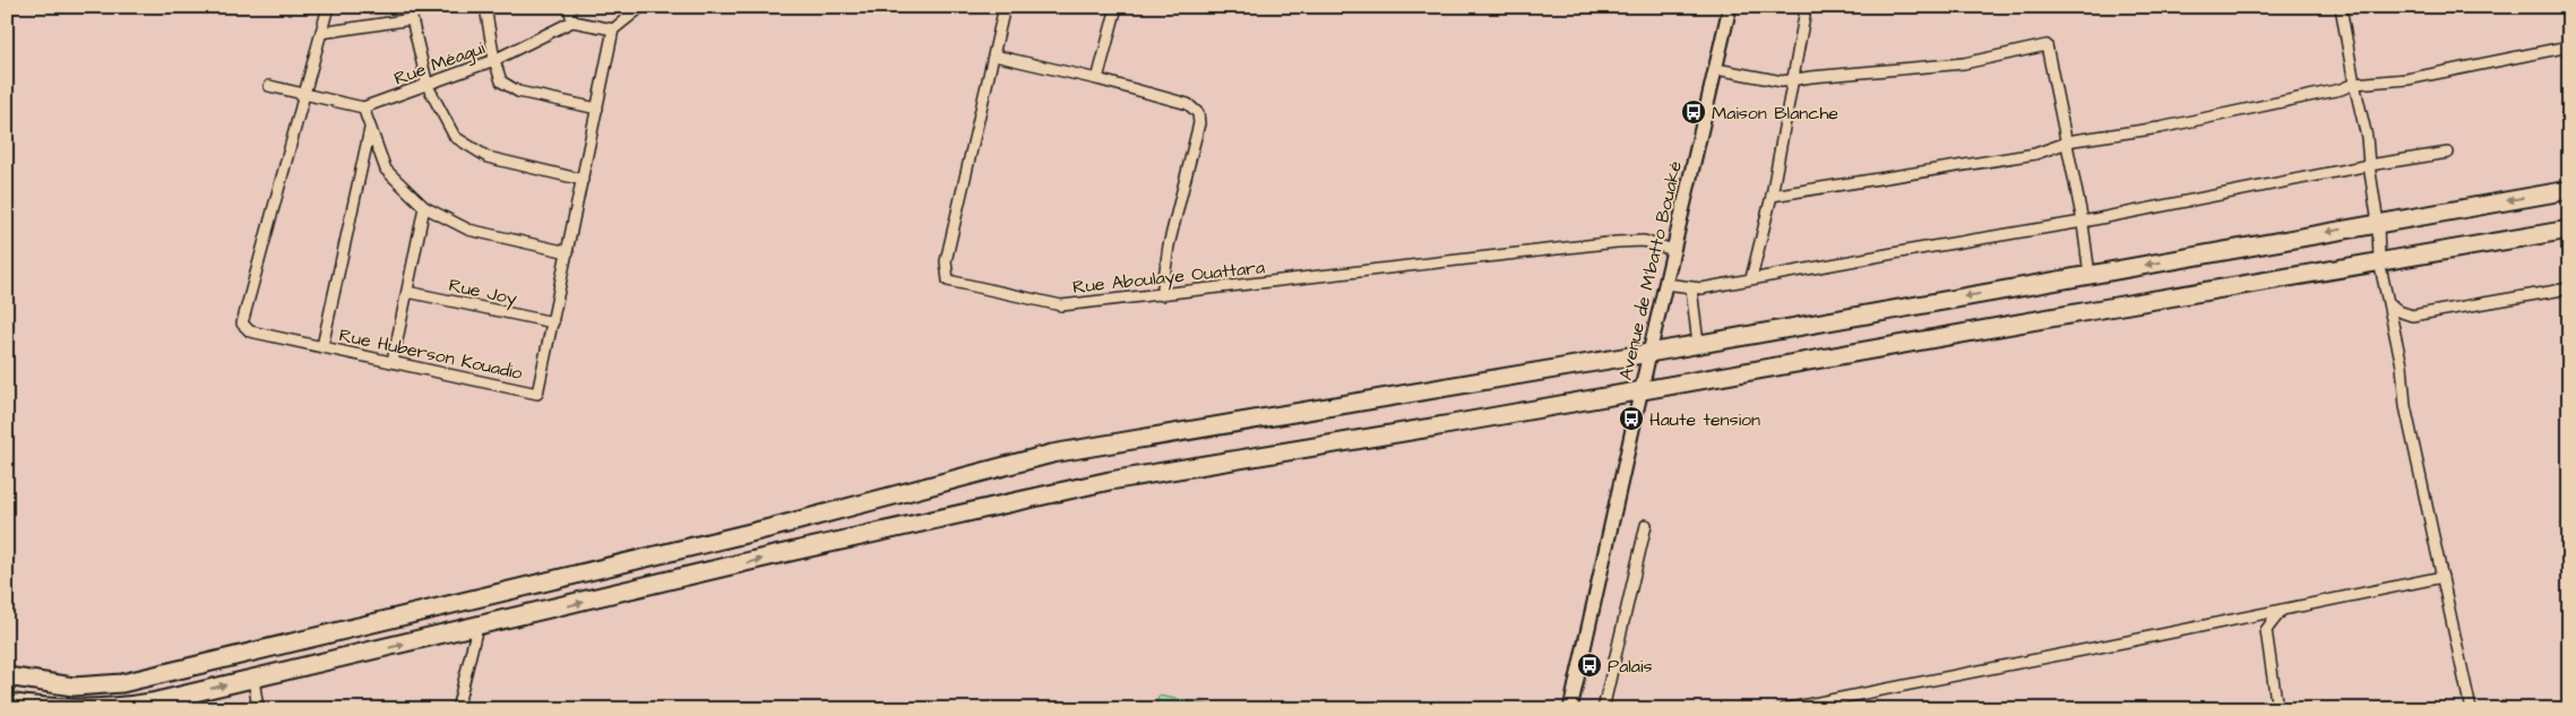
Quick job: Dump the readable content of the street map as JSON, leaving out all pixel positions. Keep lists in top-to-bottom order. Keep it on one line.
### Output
{"streets":{"street":["Rue Méagui","Avenue de M'batto Bouaké","Rue Aboulaye Ouattara","Rue Joy","Rue Huberson Kouadio"]},"crossings":[["Avenue de M'batto Bouaké","Rue Aboulaye Ouattara"],["Rue Joy","Rue Huberson Kouadio"]],"places":{"bus stop":["Maison Blanche","Haute tension","Palais"]}}
